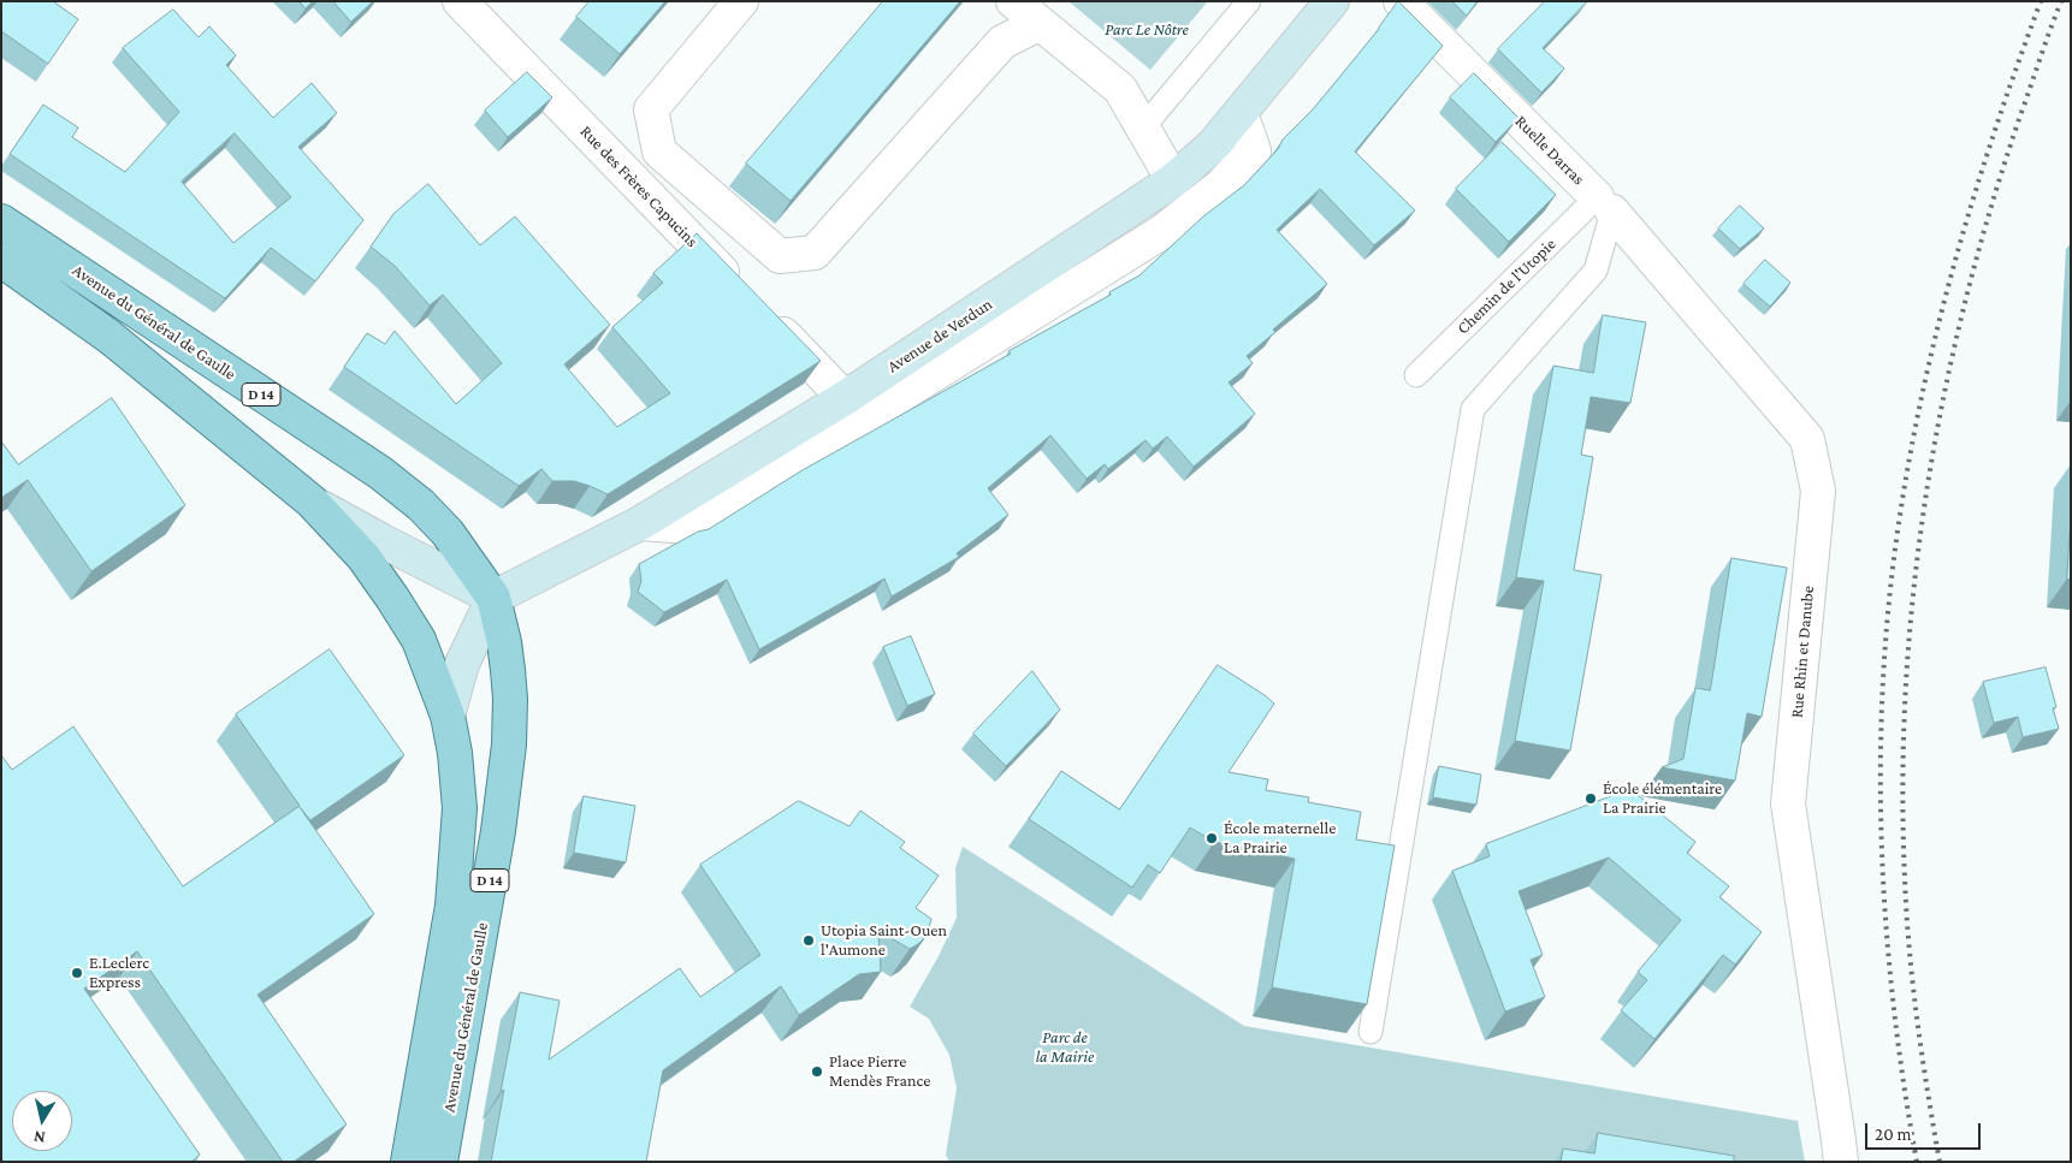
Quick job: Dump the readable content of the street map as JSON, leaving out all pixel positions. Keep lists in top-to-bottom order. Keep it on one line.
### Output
{"streets":{"main road":["Avenue du Général de Gaulle","Avenue de Verdun","D 14"],"street":["Ruelle Darras","Rue des Frères Capucins","Rue Rhin et Danube"],"lane":["Chemin de l'Utopie"]},"crossings":[["Ruelle Darras","Chemin de l'Utopie"],["Ruelle Darras","Rue Rhin et Danube"],["Rue des Frères Capucins","Avenue de Verdun"],["Chemin de l'Utopie","Rue Rhin et Danube"],["Avenue du Général de Gaulle","Avenue de Verdun"],["Avenue du Général de Gaulle","D 14"],["Avenue de Verdun","D 14"]],"parks":["Parc Le Nôtre","Parc de la Mairie"],"places":["École élémentaire La Prairie","École maternelle La Prairie","Utopia Saint-Ouen l'Aumone","E.Leclerc Express","Place Pierre Mendès France"],"scale_bar":"20 m","north":"bottom"}
